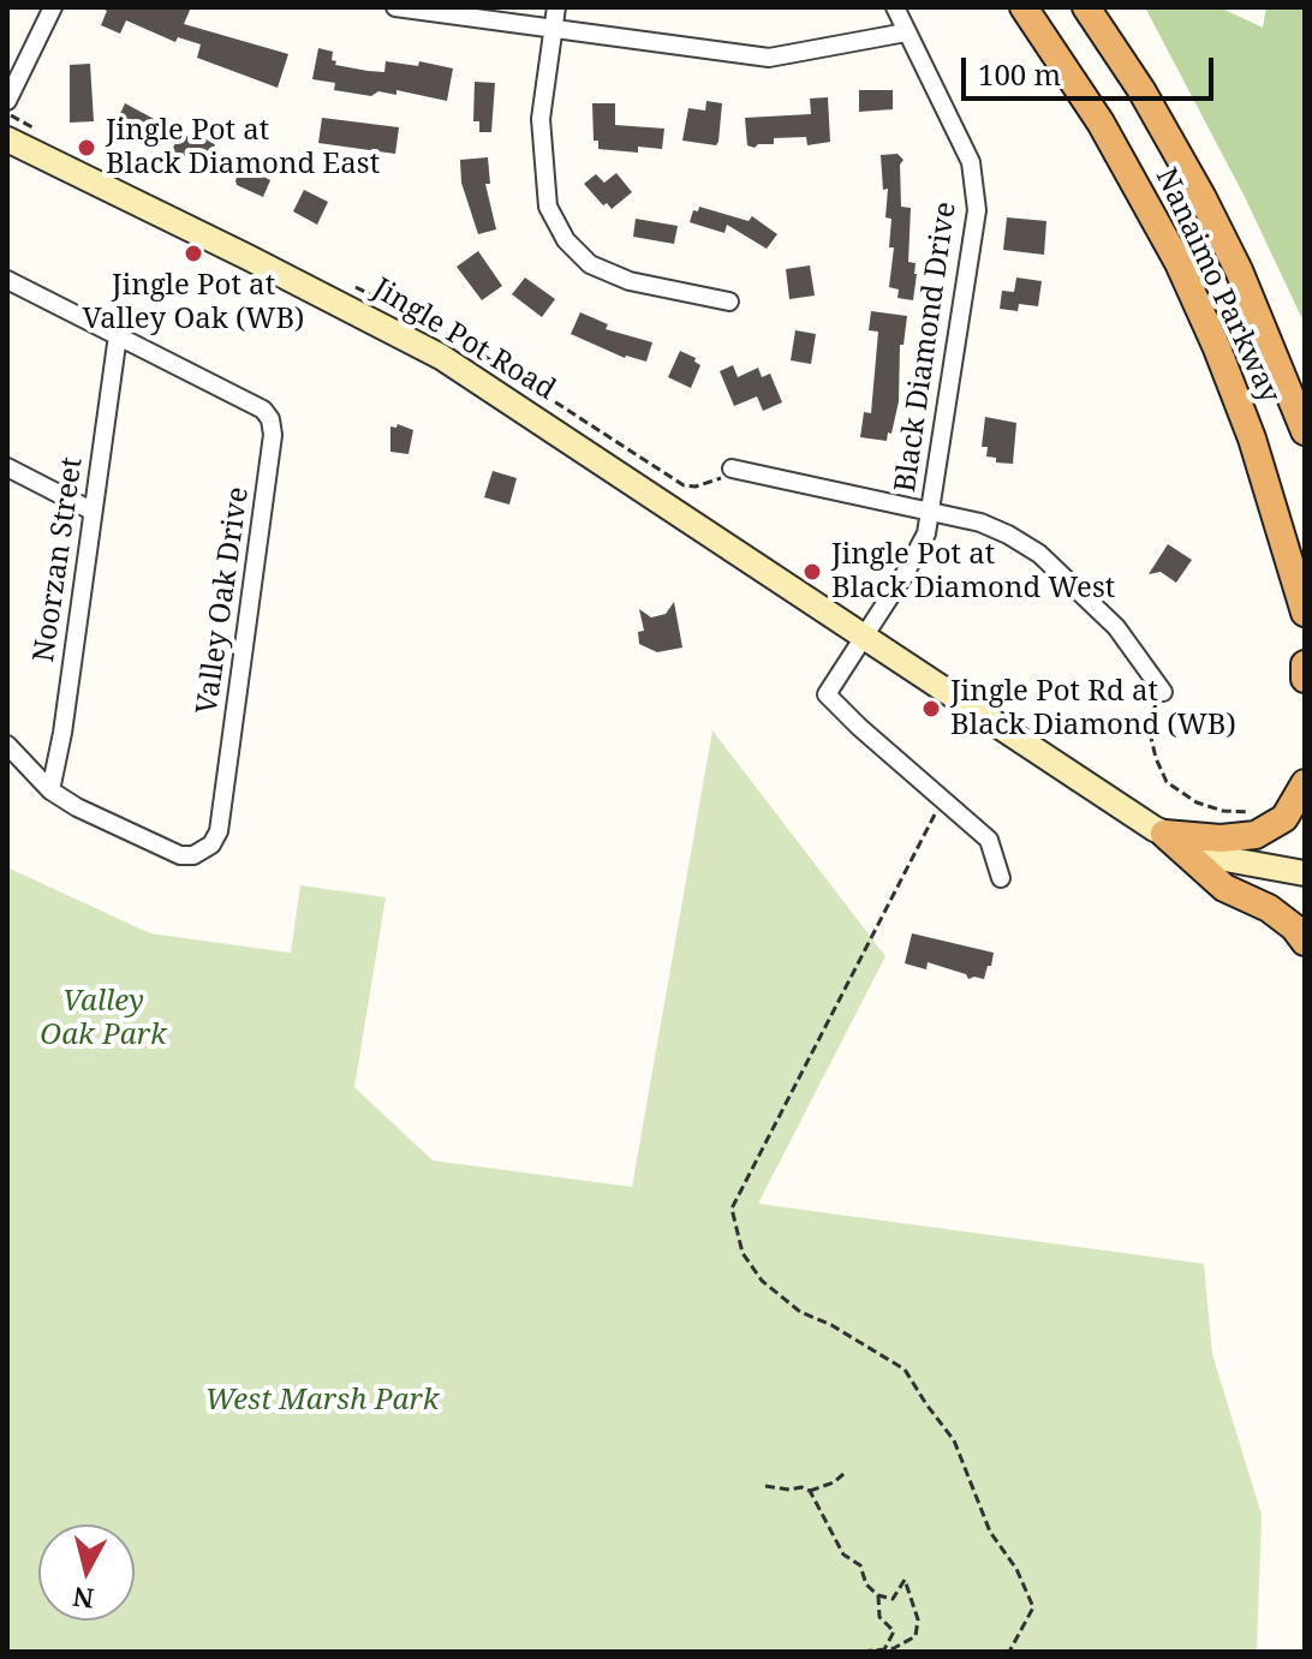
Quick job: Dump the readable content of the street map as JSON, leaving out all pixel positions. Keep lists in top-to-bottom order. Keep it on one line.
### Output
{"streets":{"highway":["Nanaimo Parkway"],"main road":["Jingle Pot Road"],"street":["Black Diamond Drive","Noorzan Street","Valley Oak Drive"]},"crossings":[["Jingle Pot Road","Black Diamond Drive"],["Noorzan Street","Valley Oak Drive"]],"parks":["Valley Oak Park","West Marsh Park"],"places":["Jingle Pot at Black Diamond East","Jingle Pot at Valley Oak (WB)","Jingle Pot at Black Diamond West","Jingle Pot Rd at Black Diamond (WB)"],"scale_bar":"100 m","north":"bottom"}
